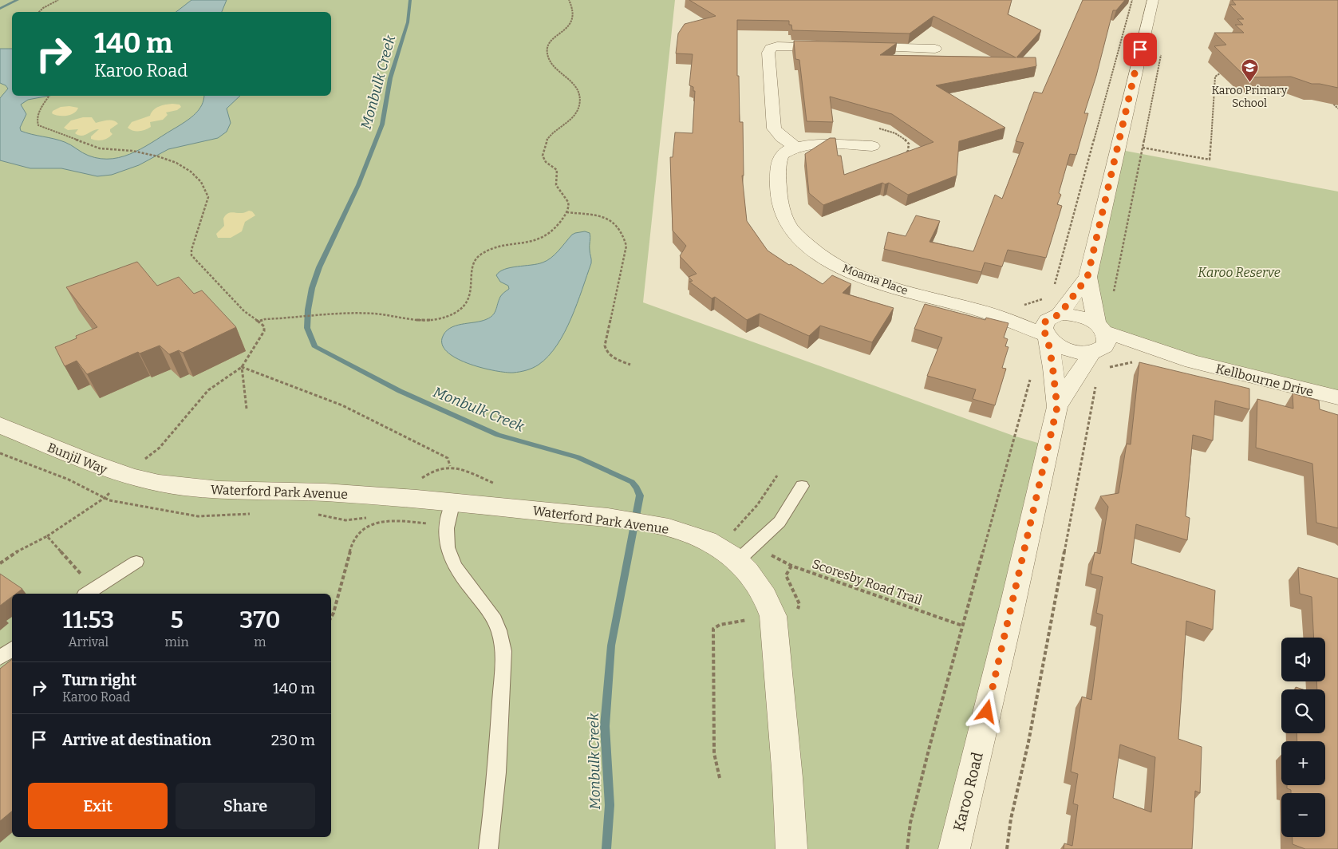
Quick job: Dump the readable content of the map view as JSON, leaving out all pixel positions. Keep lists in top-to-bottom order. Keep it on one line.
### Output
{"streets":{"street":["Moama Place","Kellbourne Drive","Bunjil Way","Waterford Park Avenue","Karoo Road"],"path":["Scoresby Road Trail"]},"crossings":[["Moama Place","Kellbourne Drive"],["Moama Place","Karoo Road"],["Kellbourne Drive","Karoo Road"],["Bunjil Way","Waterford Park Avenue"]],"water":["Monbulk Creek"],"parks":["Karoo Reserve"],"places":{"school or university":["Karoo Primary School"]},"page":{"turn":["140 m","Karoo Road"],"eta":["11:53","Arrival","5","min","370","m"],"map_buttons":["+","−"],"list":[{"name":"Turn right","note":"Karoo Road","value":"140 m"},{"name":"Arrive at destination","value":"230 m"}],"buttons":["Exit","Share"]}}
